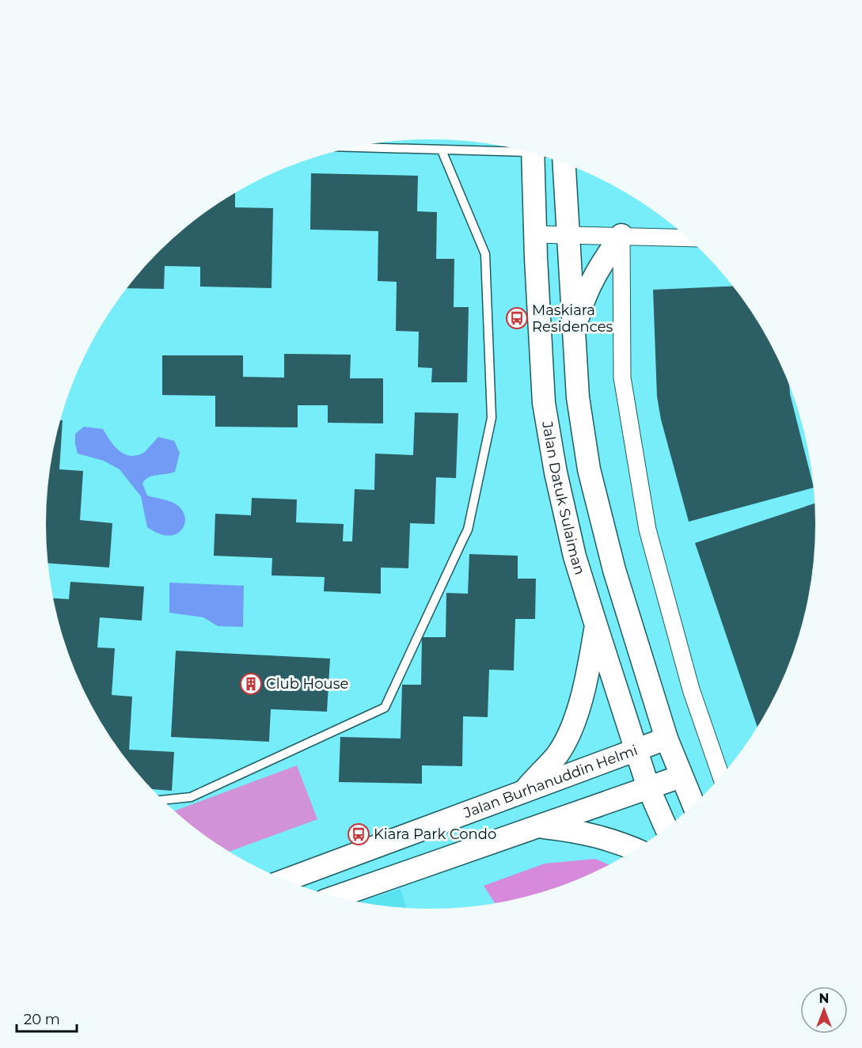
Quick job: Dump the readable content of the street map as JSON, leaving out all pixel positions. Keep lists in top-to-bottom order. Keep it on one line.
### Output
{"streets":{"main road":["Jalan Datuk Sulaiman","Jalan Burhanuddin Helmi"]},"crossings":[["Jalan Datuk Sulaiman","Jalan Burhanuddin Helmi"]],"places":{"bus stop":["Maskiara Residences","Kiara Park Condo"],"building":["Club House"]},"scale_bar":"20 m","north":"top"}
